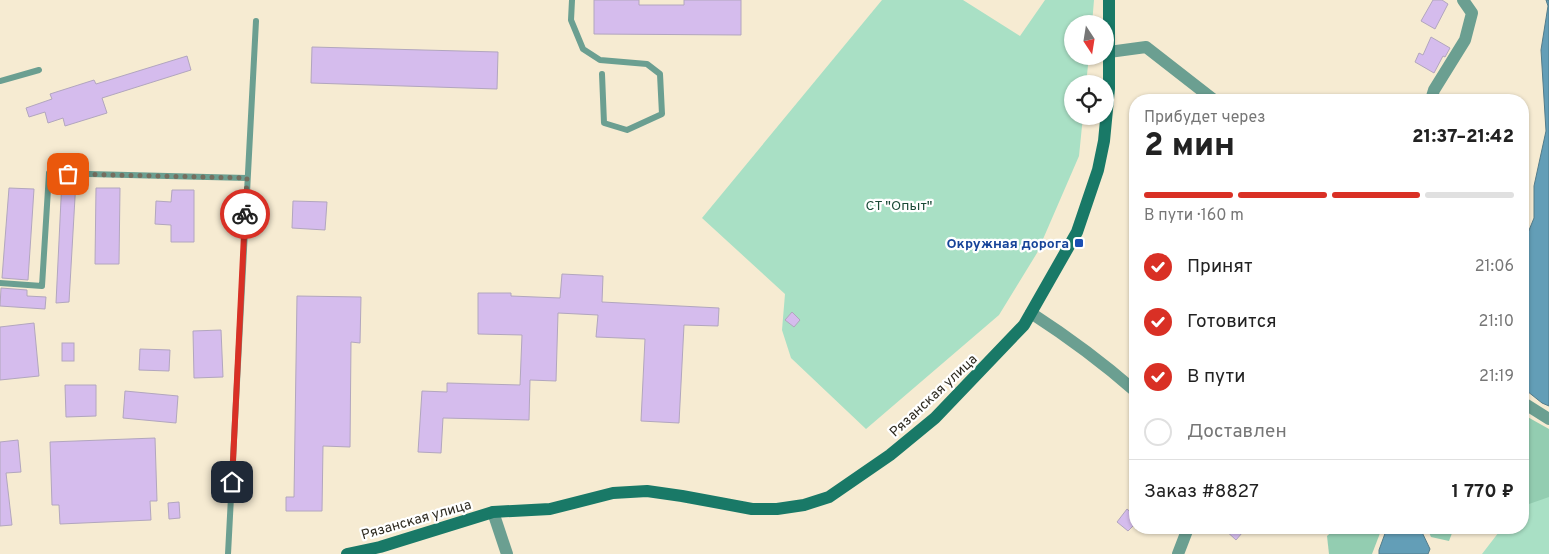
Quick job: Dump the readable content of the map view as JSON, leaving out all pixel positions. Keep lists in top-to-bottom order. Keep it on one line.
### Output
{"streets":{"street":["Рязанская улица"]},"parks":["СТ \"Опыт\""],"places":{"transit":["Окружная дорога"]},"north":"bottom","page":{"heading":["2 мин","Прибудет через","21:37–21:42"],"panel":["Заказ #8827","1 770 ₽"],"bar":"В пути · 160 m","list":[["Принят","21:06"],["Готовится","21:10"],["В пути","21:19"],"Доставлен"]}}
